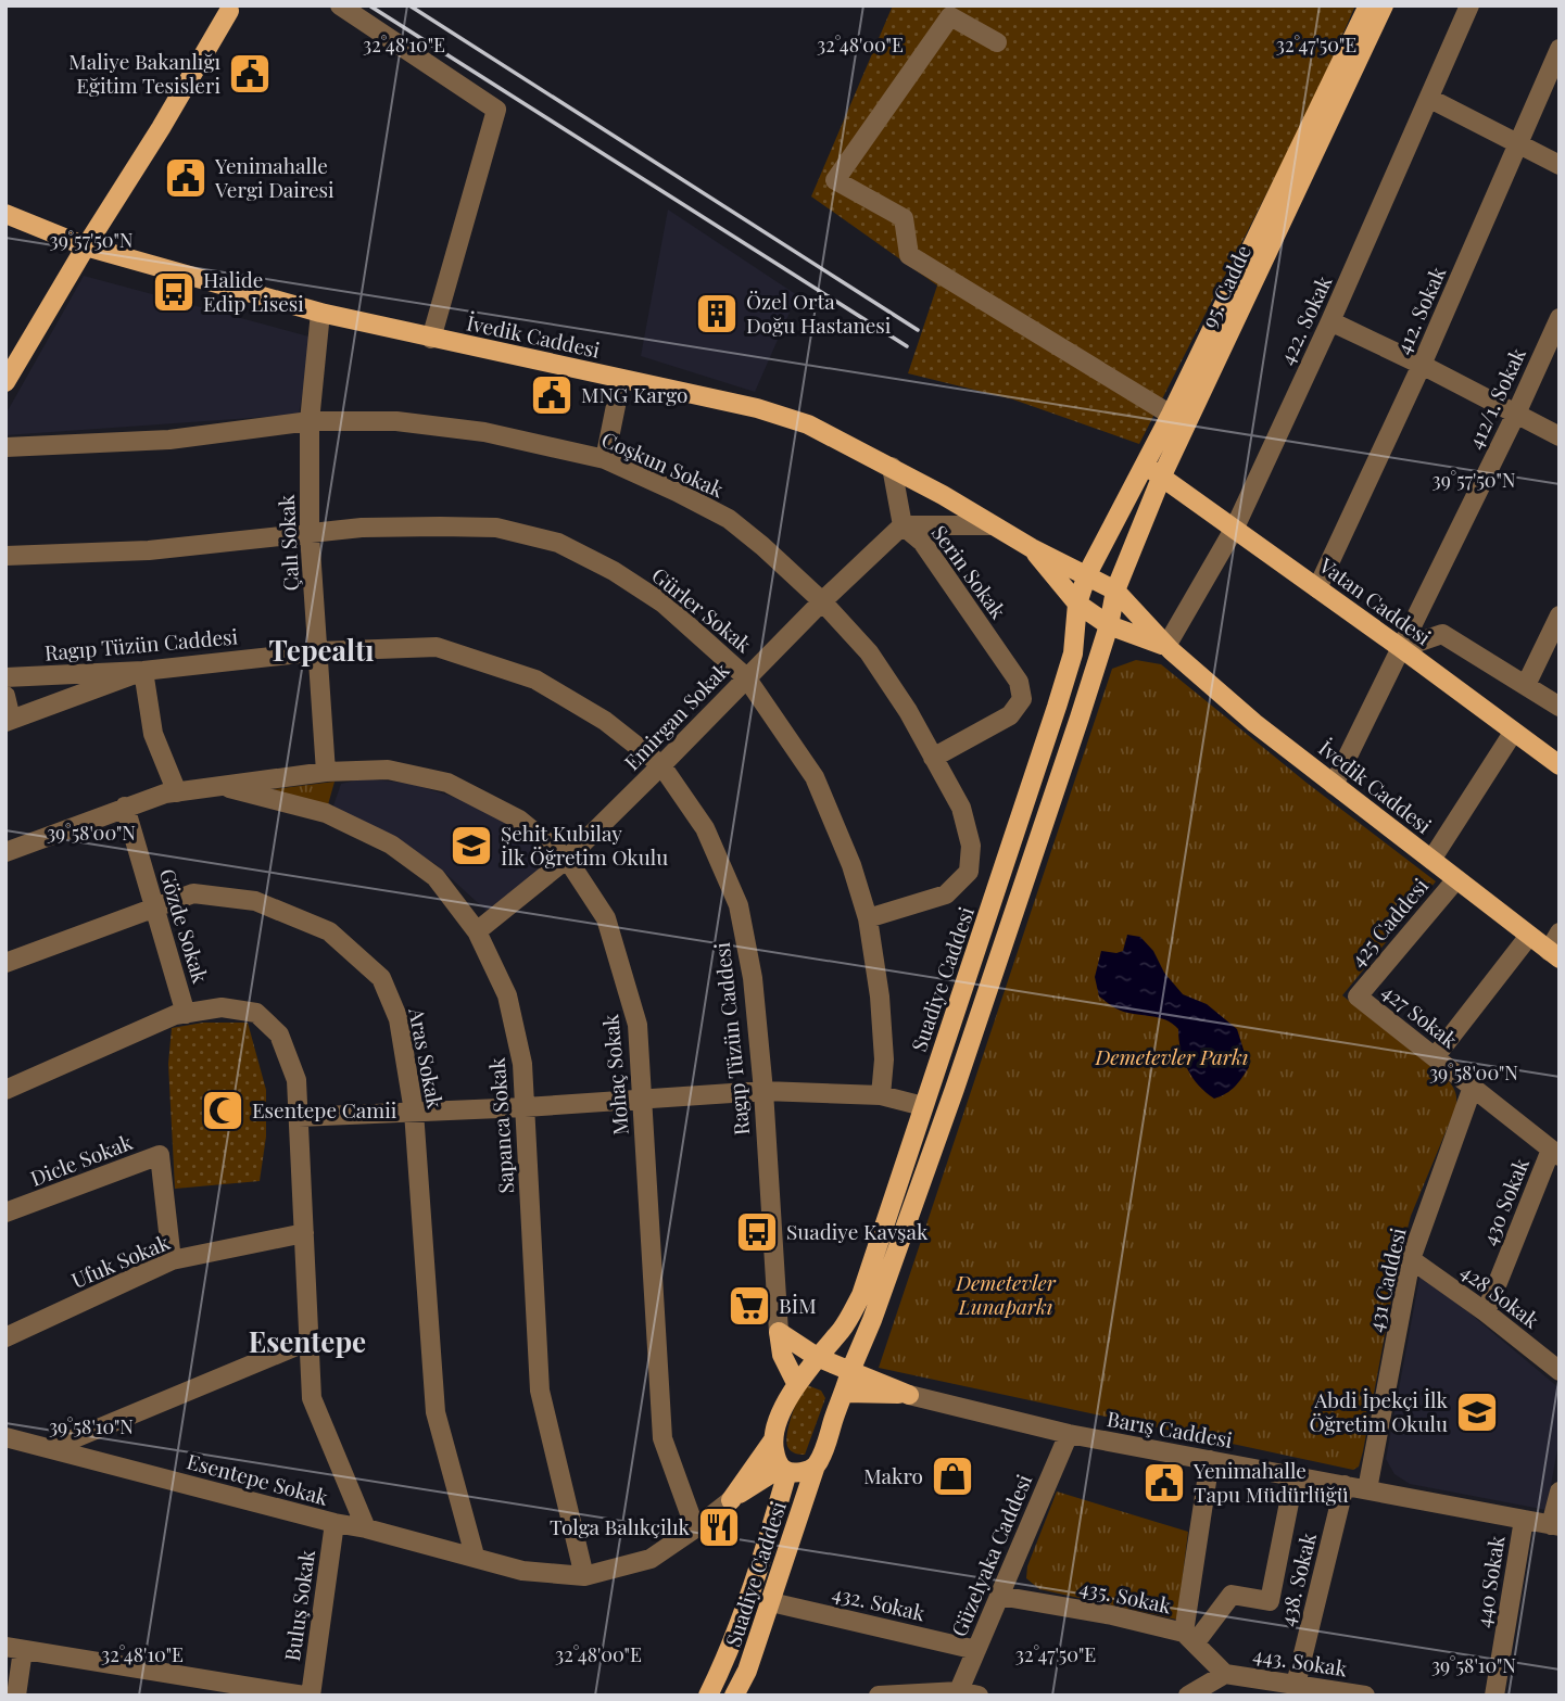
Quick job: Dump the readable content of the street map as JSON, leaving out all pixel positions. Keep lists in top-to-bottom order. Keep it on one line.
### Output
{"streets":{"main road":["95. Cadde","İvedik Caddesi","Vatan Caddesi","Ragıp Tüzün Caddesi","Suadiye Caddesi","Barış Caddesi"],"street":["412. Sokak","422. Sokak","412/1. Sokak","Coşkun Sokak","Çalı Sokak","Serin Sokak","Gürler Sokak","Emirgan Sokak","425 Caddesi","Gözde Sokak","427 Sokak","Aras Sokak","Mohaç Sokak","Sapanca Sokak","Dicle Sokak","430 Sokak","Ufuk Sokak","431 Caddesi","428 Sokak","Esentepe Sokak","Güzelyaka Caddesi","438. Sokak","440 Sokak","435. Sokak","432. Sokak","Buluş Sokak","443. Sokak"]},"crossings":[["95. Cadde","İvedik Caddesi"],["95. Cadde","Vatan Caddesi"],["412. Sokak","Vatan Caddesi"],["422. Sokak","İvedik Caddesi"],["422. Sokak","Vatan Caddesi"],["İvedik Caddesi","412/1. Sokak"],["İvedik Caddesi","Çalı Sokak"],["İvedik Caddesi","Serin Sokak"],["İvedik Caddesi","425 Caddesi"],["İvedik Caddesi","Suadiye Caddesi"],["412/1. Sokak","Vatan Caddesi"],["Coşkun Sokak","Çalı Sokak"],["Coşkun Sokak","Serin Sokak"],["Coşkun Sokak","Emirgan Sokak"],["Çalı Sokak","Gürler Sokak"],["Çalı Sokak","Ragıp Tüzün Caddesi"],["Çalı Sokak","Mohaç Sokak"],["Serin Sokak","Emirgan Sokak"],["Gürler Sokak","Emirgan Sokak"],["Ragıp Tüzün Caddesi","Emirgan Sokak"],["Ragıp Tüzün Caddesi","Suadiye Caddesi"],["Emirgan Sokak","Mohaç Sokak"],["Emirgan Sokak","Sapanca Sokak"],["425 Caddesi","427 Sokak"],["Gözde Sokak","Aras Sokak"],["Gözde Sokak","Mohaç Sokak"],["Suadiye Caddesi","Barış Caddesi"],["Suadiye Caddesi","432. Sokak"],["427 Sokak","430 Sokak"],["427 Sokak","431 Caddesi"],["Mohaç Sokak","Sapanca Sokak"],["Dicle Sokak","Ufuk Sokak"],["430 Sokak","428 Sokak"],["431 Caddesi","428 Sokak"],["431 Caddesi","Barış Caddesi"],["Barış Caddesi","Güzelyaka Caddesi"],["Barış Caddesi","438. Sokak"],["Barış Caddesi","440 Sokak"],["Esentepe Sokak","Buluş Sokak"],["Güzelyaka Caddesi","435. Sokak"],["Güzelyaka Caddesi","432. Sokak"],["438. Sokak","443. Sokak"]],"districts":["Tepealtı","Esentepe"],"parks":["Demetevler Parkı","Demetevler Lunaparkı"],"places":{"public building":["Maliye Bakanlığı Eğitim Tesisleri","Yenimahalle Vergi Dairesi","MNG Kargo","Yenimahalle Tapu Müdürlüğü"],"bus stop":["Halide Edip Lisesi","Suadiye Kavşak"],"building":["Özel Orta Doğu Hastanesi"],"school or university":["Şehit Kubilay İlk Öğretim Okulu","Abdi İpekçi İlk Öğretim Okulu"],"mosque":["Esentepe Camii"],"supermarket":["BİM"],"shop":["Makro"],"restaurant":["Tolga Balıkçilık"]},"coordinates":["32°48'10\"E","32°48'00\"E","32°47'50\"E","39°57'50\"N","39°58'00\"N","39°58'10\"N"]}
